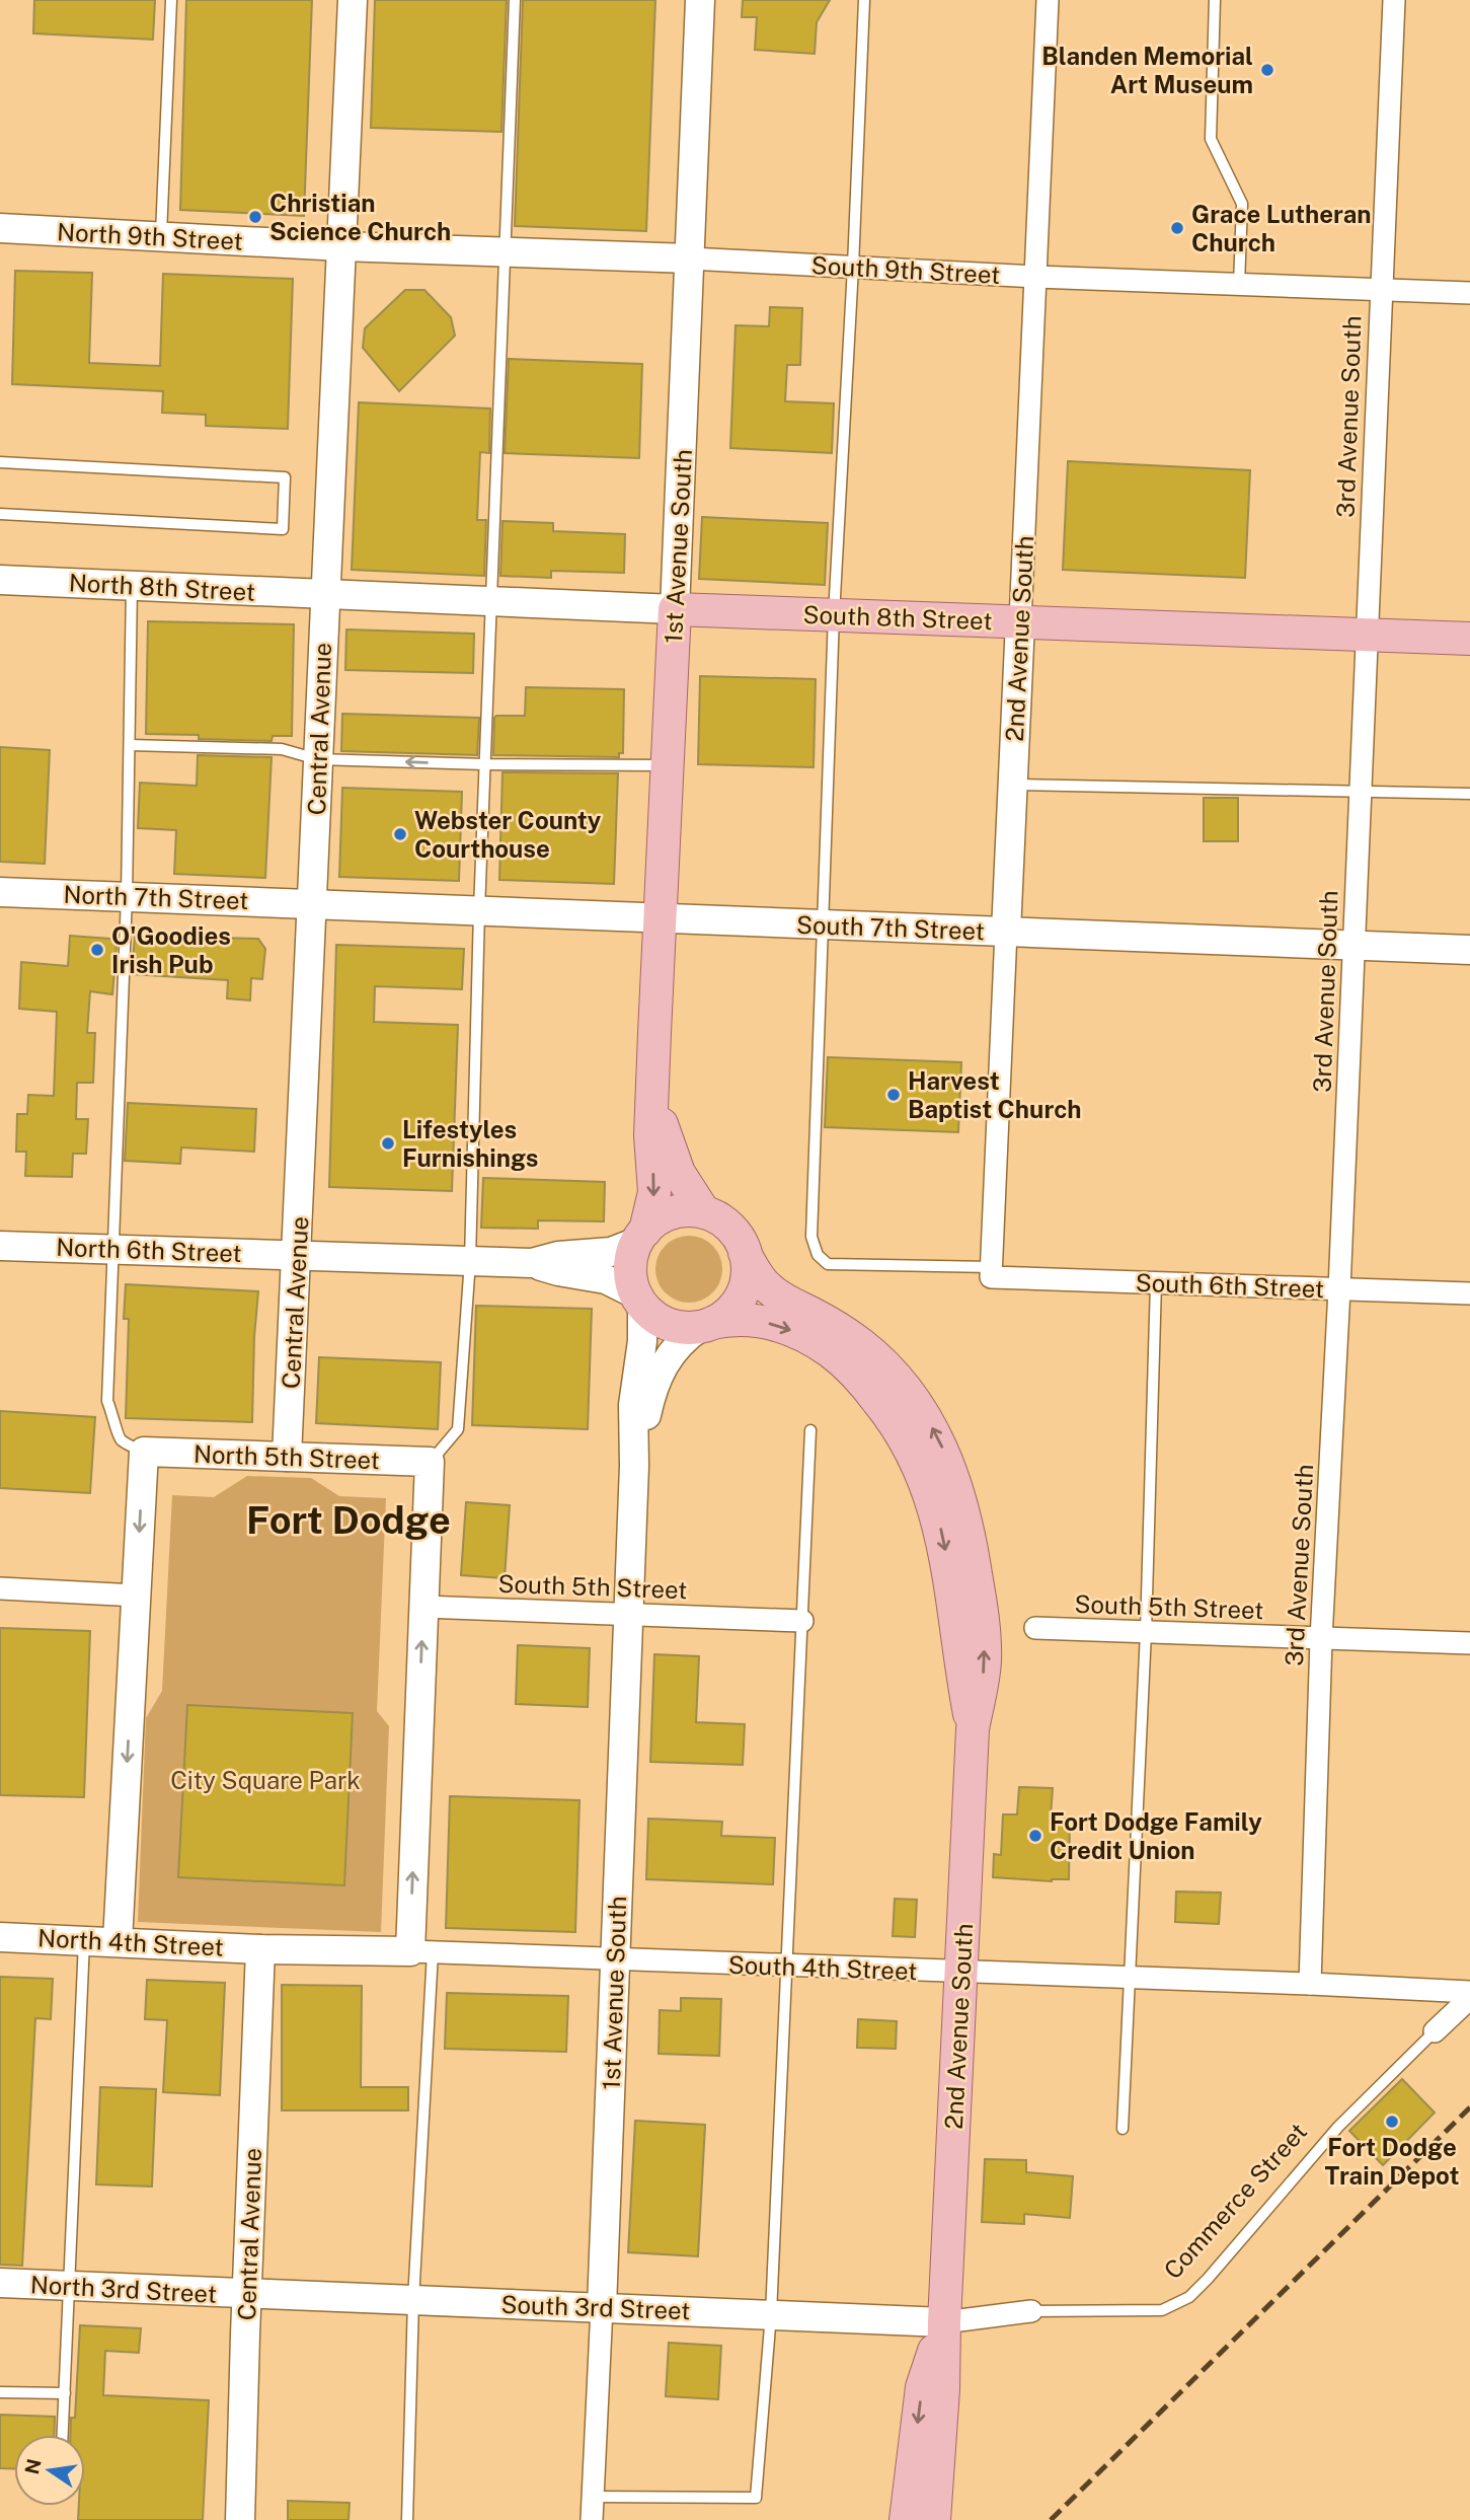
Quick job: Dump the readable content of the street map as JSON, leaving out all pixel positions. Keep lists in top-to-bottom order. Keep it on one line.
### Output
{"streets":{"main road":["North 9th Street","South 9th Street","1st Avenue South","North 8th Street","South 8th Street","2nd Avenue South","Central Avenue","North 7th Street","South 7th Street","North 6th Street","North 5th Street","North 4th Street","South 4th Street","North 3rd Street","South 3rd Street"],"street":["3rd Avenue South","South 6th Street","South 5th Street","Commerce Street"]},"crossings":[["North 9th Street","South 9th Street"],["North 9th Street","Central Avenue"],["South 9th Street","3rd Avenue South"],["South 9th Street","1st Avenue South"],["South 9th Street","2nd Avenue South"],["South 9th Street","Central Avenue"],["3rd Avenue South","South 8th Street"],["3rd Avenue South","South 7th Street"],["3rd Avenue South","South 6th Street"],["3rd Avenue South","South 5th Street"],["3rd Avenue South","South 4th Street"],["1st Avenue South","South 8th Street"],["1st Avenue South","2nd Avenue South"],["1st Avenue South","South 7th Street"],["1st Avenue South","South 5th Street"],["1st Avenue South","South 4th Street"],["1st Avenue South","South 3rd Street"],["North 8th Street","South 8th Street"],["North 8th Street","Central Avenue"],["South 8th Street","2nd Avenue South"],["South 8th Street","Central Avenue"],["2nd Avenue South","South 7th Street"],["2nd Avenue South","South 6th Street"],["2nd Avenue South","South 4th Street"],["2nd Avenue South","Commerce Street"],["2nd Avenue South","South 3rd Street"],["Central Avenue","North 7th Street"],["Central Avenue","South 7th Street"],["Central Avenue","North 6th Street"],["Central Avenue","North 5th Street"],["Central Avenue","North 4th Street"],["Central Avenue","South 4th Street"],["Central Avenue","North 3rd Street"],["Central Avenue","South 3rd Street"],["North 7th Street","South 7th Street"],["North 4th Street","South 4th Street"],["Commerce Street","South 3rd Street"],["North 3rd Street","South 3rd Street"]],"districts":["Fort Dodge"],"parks":["City Square Park"],"places":["Blanden Memorial Art Museum","Christian Science Church","Grace Lutheran Church","Webster County Courthouse","O'Goodies Irish Pub","Harvest Baptist Church","Lifestyles Furnishings","Fort Dodge Family Credit Union","Fort Dodge Train Depot"],"north":"left"}
